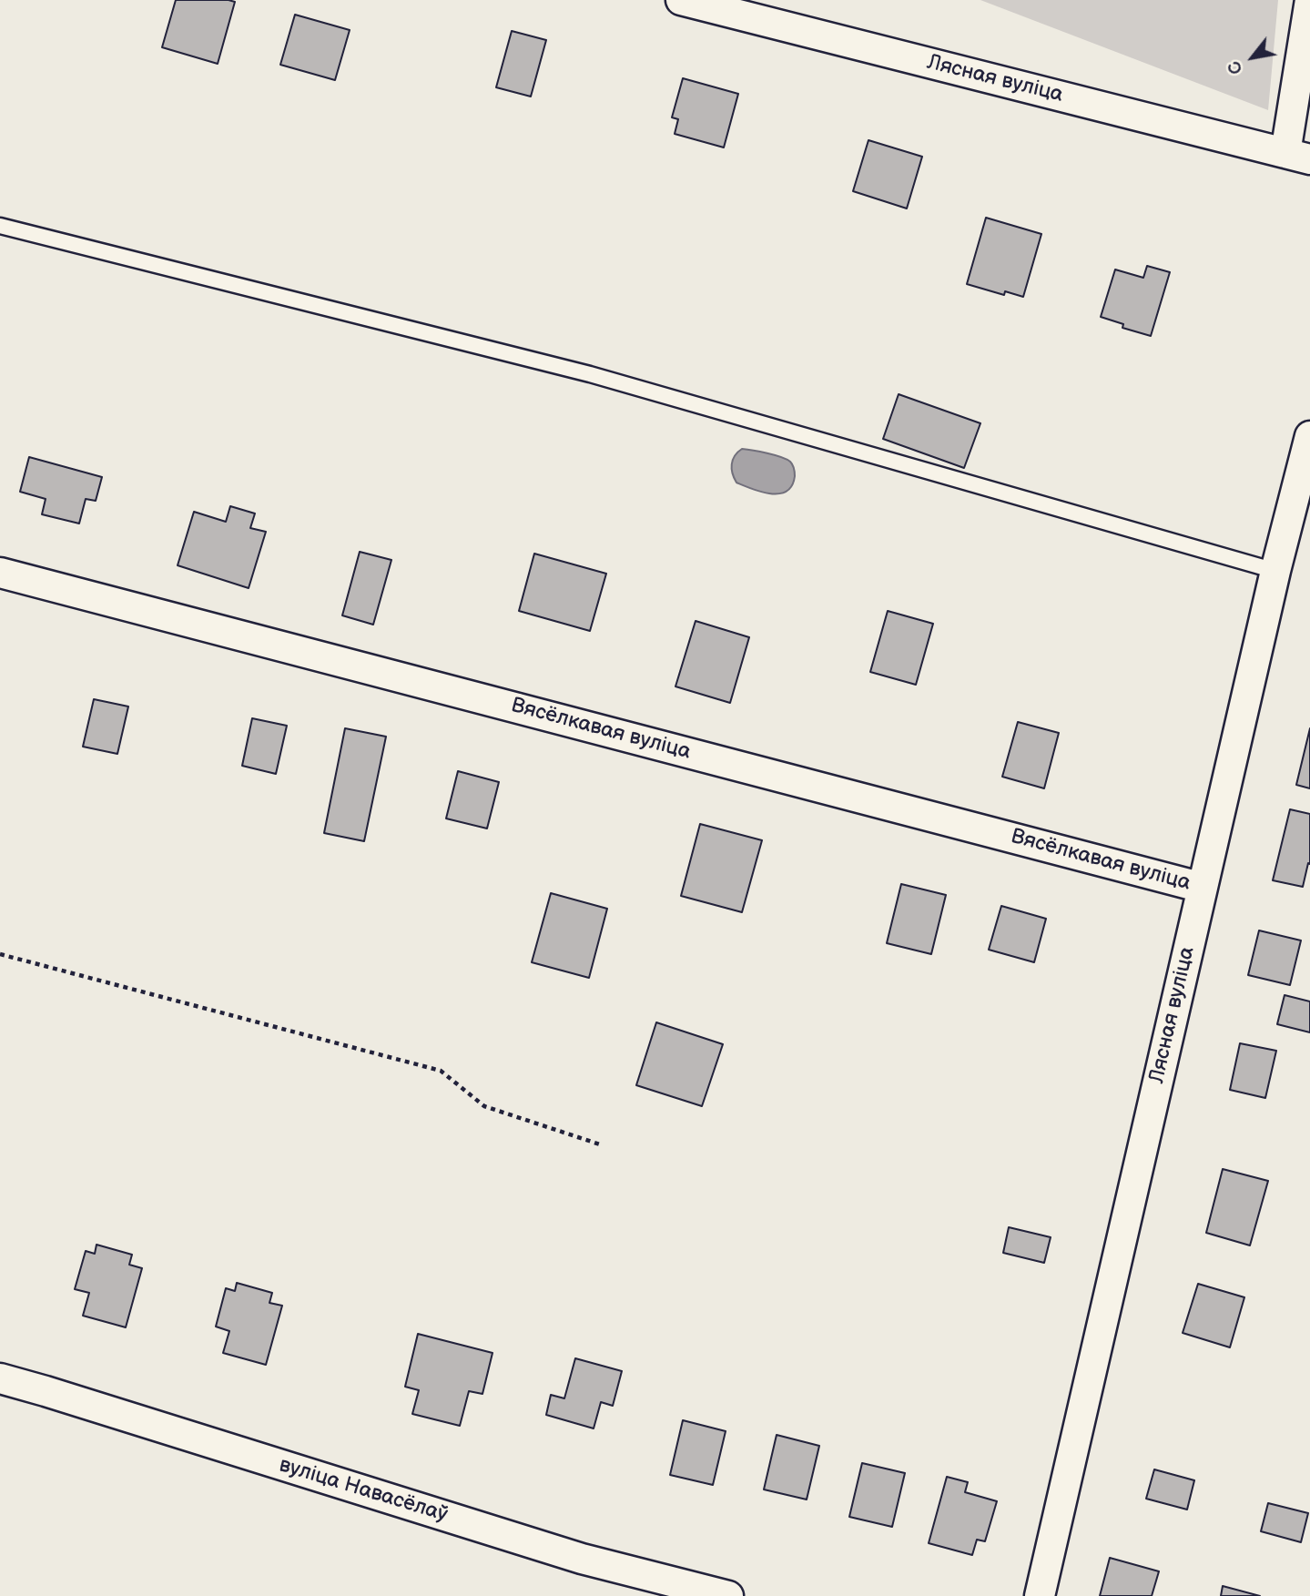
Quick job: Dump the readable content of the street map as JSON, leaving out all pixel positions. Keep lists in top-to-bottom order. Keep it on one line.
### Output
{"streets":{"street":["Лясная вуліца","Вясёлкавая вуліца","вуліца Навасёлаў"]},"crossings":[["Лясная вуліца","Вясёлкавая вуліца"]],"north":"bottom left"}
